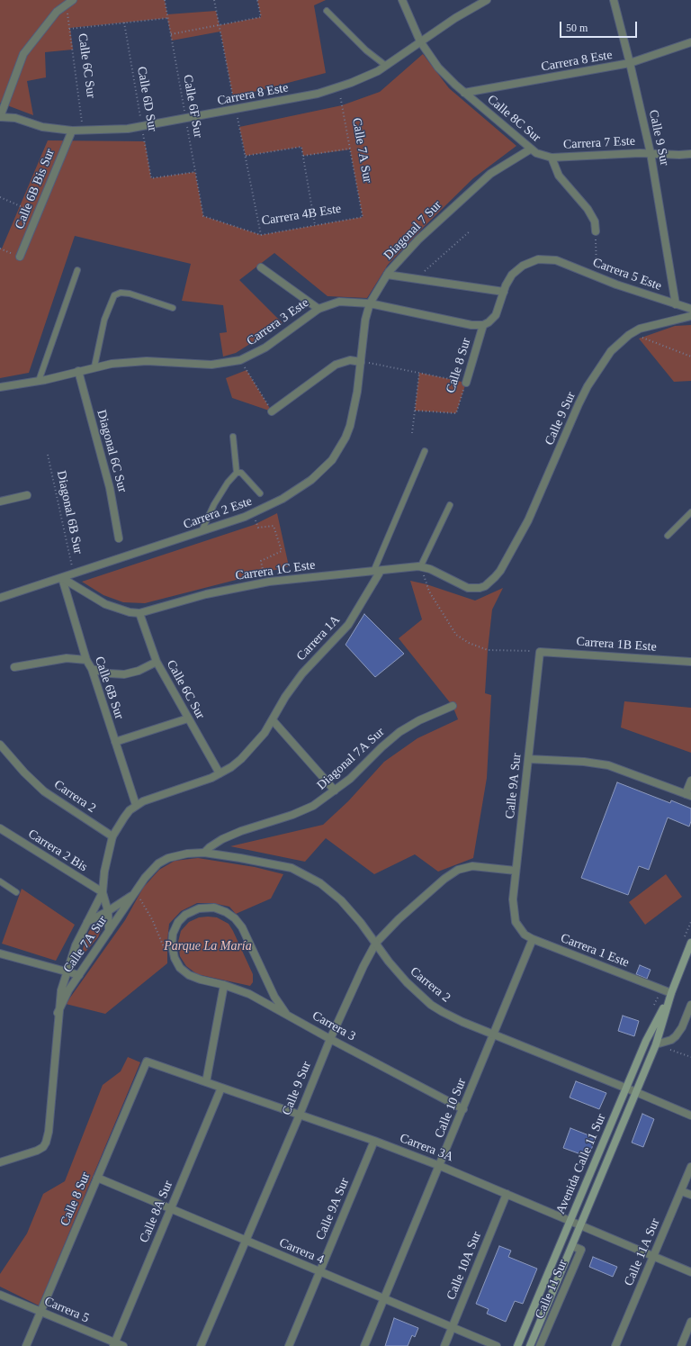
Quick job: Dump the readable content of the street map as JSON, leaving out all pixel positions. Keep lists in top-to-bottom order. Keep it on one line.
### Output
{"streets":{"main road":["Avenida Calle 11 Sur"],"street":["Carrera 8 Este","Calle 6C Sur","Calle 8C Sur","Calle 9 Sur","Carrera 7 Este","Calle 7A Sur","Calle 6B Bis Sur","Diagonal 7 Sur","Carrera 5 Este","Carrera 3 Este","Calle 8 Sur","Diagonal 6C Sur","Carrera 2 Este","Carrera 1C Este","Carrera 1A","Carrera 1B Este","Calle 6B Sur","Diagonal 7A Sur","Calle 9A Sur","Carrera 2","Carrera 2 Bis","Carrera 1 Este","Carrera 3","Calle 10 Sur","Carrera 3A","Calle 8A Sur","Carrera 4","Calle 11A Sur","Calle 10A Sur","Calle 11 Sur","Carrera 5"],"path":["Calle 6D Sur","Calle 6F Sur","Carrera 4B Este","Diagonal 6B Sur"]},"crossings":[["Carrera 8 Este","Calle 6C Sur"],["Carrera 8 Este","Calle 6D Sur"],["Carrera 8 Este","Calle 6F Sur"],["Carrera 8 Este","Calle 8C Sur"],["Carrera 8 Este","Calle 9 Sur"],["Carrera 8 Este","Calle 7A Sur"],["Carrera 8 Este","Calle 6B Bis Sur"],["Calle 6C Sur","Carrera 1C Este"],["Calle 6C Sur","Carrera 1A"],["Calle 6D Sur","Calle 6F Sur"],["Calle 6F Sur","Carrera 4B Este"],["Calle 8C Sur","Carrera 7 Este"],["Calle 8C Sur","Diagonal 7 Sur"],["Calle 9 Sur","Carrera 7 Este"],["Calle 9 Sur","Carrera 5 Este"],["Calle 9 Sur","Carrera 1C Este"],["Calle 9 Sur","Calle 9A Sur"],["Calle 9 Sur","Carrera 2"],["Calle 9 Sur","Carrera 3"],["Calle 9 Sur","Carrera 3A"],["Calle 9 Sur","Carrera 4"],["Calle 7A Sur","Carrera 4B Este"],["Calle 7A Sur","Diagonal 7A Sur"],["Calle 7A Sur","Carrera 2"],["Diagonal 7 Sur","Carrera 3 Este"],["Diagonal 7 Sur","Carrera 2 Este"],["Carrera 5 Este","Carrera 3 Este"],["Carrera 5 Este","Calle 8 Sur"],["Carrera 3 Este","Calle 8 Sur"],["Carrera 3 Este","Diagonal 6C Sur"],["Calle 8 Sur","Carrera 3A"],["Calle 8 Sur","Carrera 4"],["Calle 8 Sur","Carrera 5"],["Diagonal 6B Sur","Carrera 2 Este"],["Carrera 2 Este","Carrera 1C Este"],["Carrera 2 Este","Calle 6B Sur"],["Carrera 1C Este","Carrera 1A"],["Carrera 1C Este","Calle 6B Sur"],["Carrera 1A","Calle 6B Sur"],["Carrera 1B Este","Calle 9A Sur"],["Diagonal 7A Sur","Carrera 2"],["Calle 9A Sur","Carrera 1 Este"],["Calle 9A Sur","Carrera 3A"],["Calle 9A Sur","Carrera 4"],["Carrera 2","Calle 10 Sur"],["Carrera 2","Avenida Calle 11 Sur"],["Carrera 1 Este","Calle 10 Sur"],["Carrera 1 Este","Avenida Calle 11 Sur"],["Carrera 3","Calle 10 Sur"],["Calle 10 Sur","Carrera 3A"],["Calle 10 Sur","Carrera 4"],["Carrera 3A","Avenida Calle 11 Sur"],["Carrera 3A","Calle 8A Sur"],["Carrera 3A","Calle 11A Sur"],["Carrera 3A","Calle 10A Sur"],["Avenida Calle 11 Sur","Calle 11 Sur"],["Calle 8A Sur","Carrera 4"],["Calle 8A Sur","Carrera 5"],["Carrera 4","Calle 10A Sur"]],"parks":["Parque La María"],"scale_bar":"50 m"}
